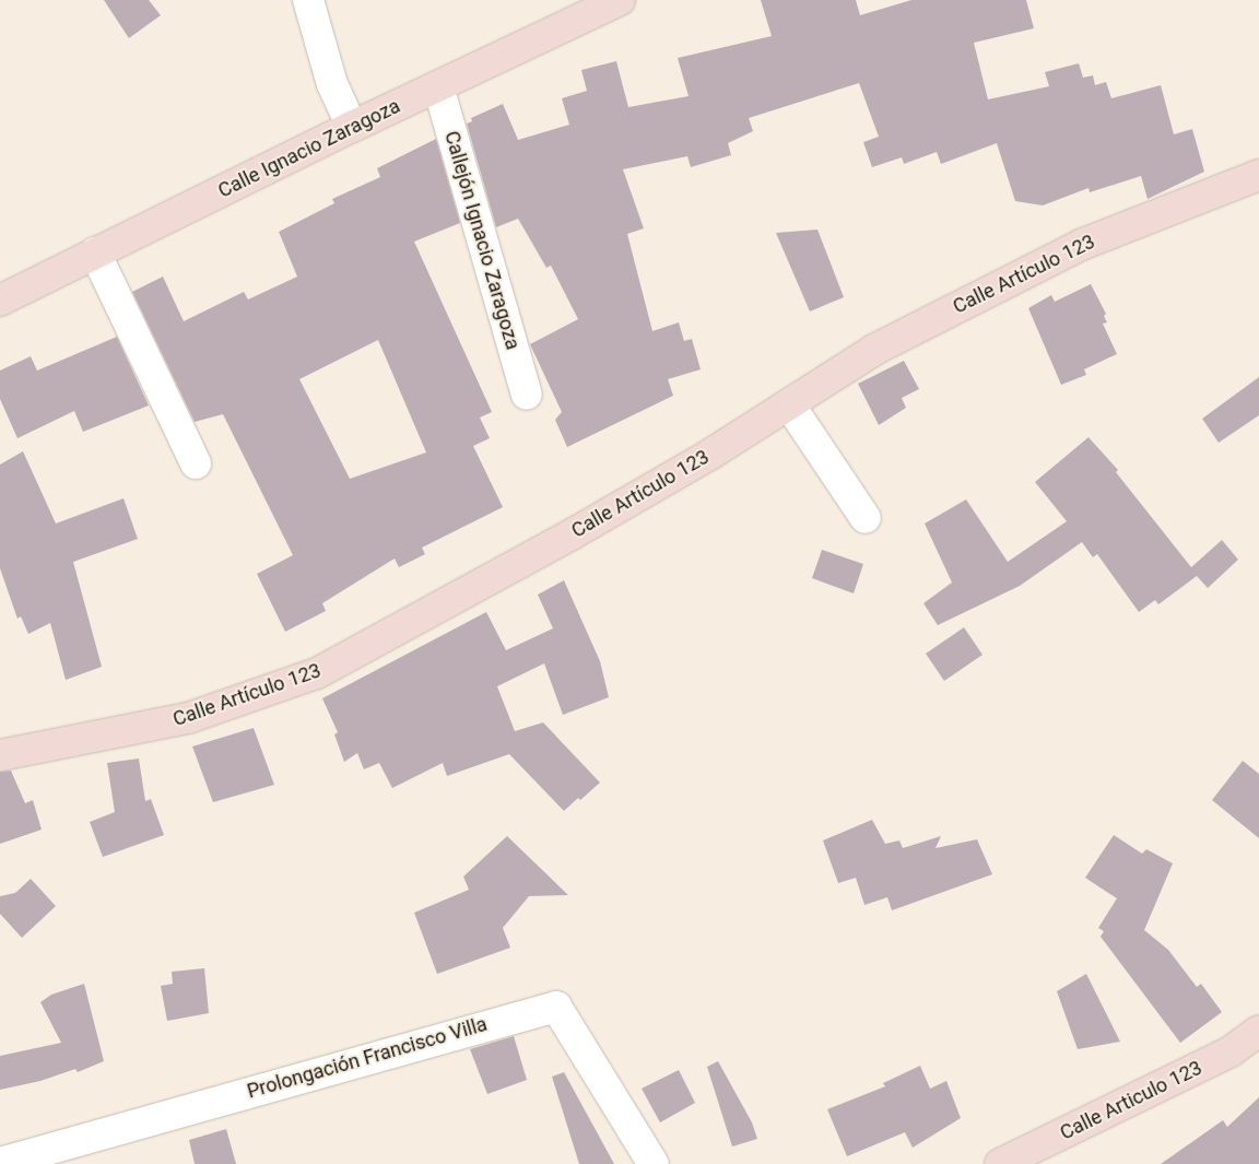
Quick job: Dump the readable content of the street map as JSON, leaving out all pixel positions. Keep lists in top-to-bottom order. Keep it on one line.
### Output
{"streets":{"street":["Calle Ignacio Zaragoza","Callejón Ignacio Zaragoza","Calle Artículo 123","Prolongación Francisco Villa","Calle Articulo 123"]},"crossings":[["Calle Ignacio Zaragoza","Callejón Ignacio Zaragoza"]]}
